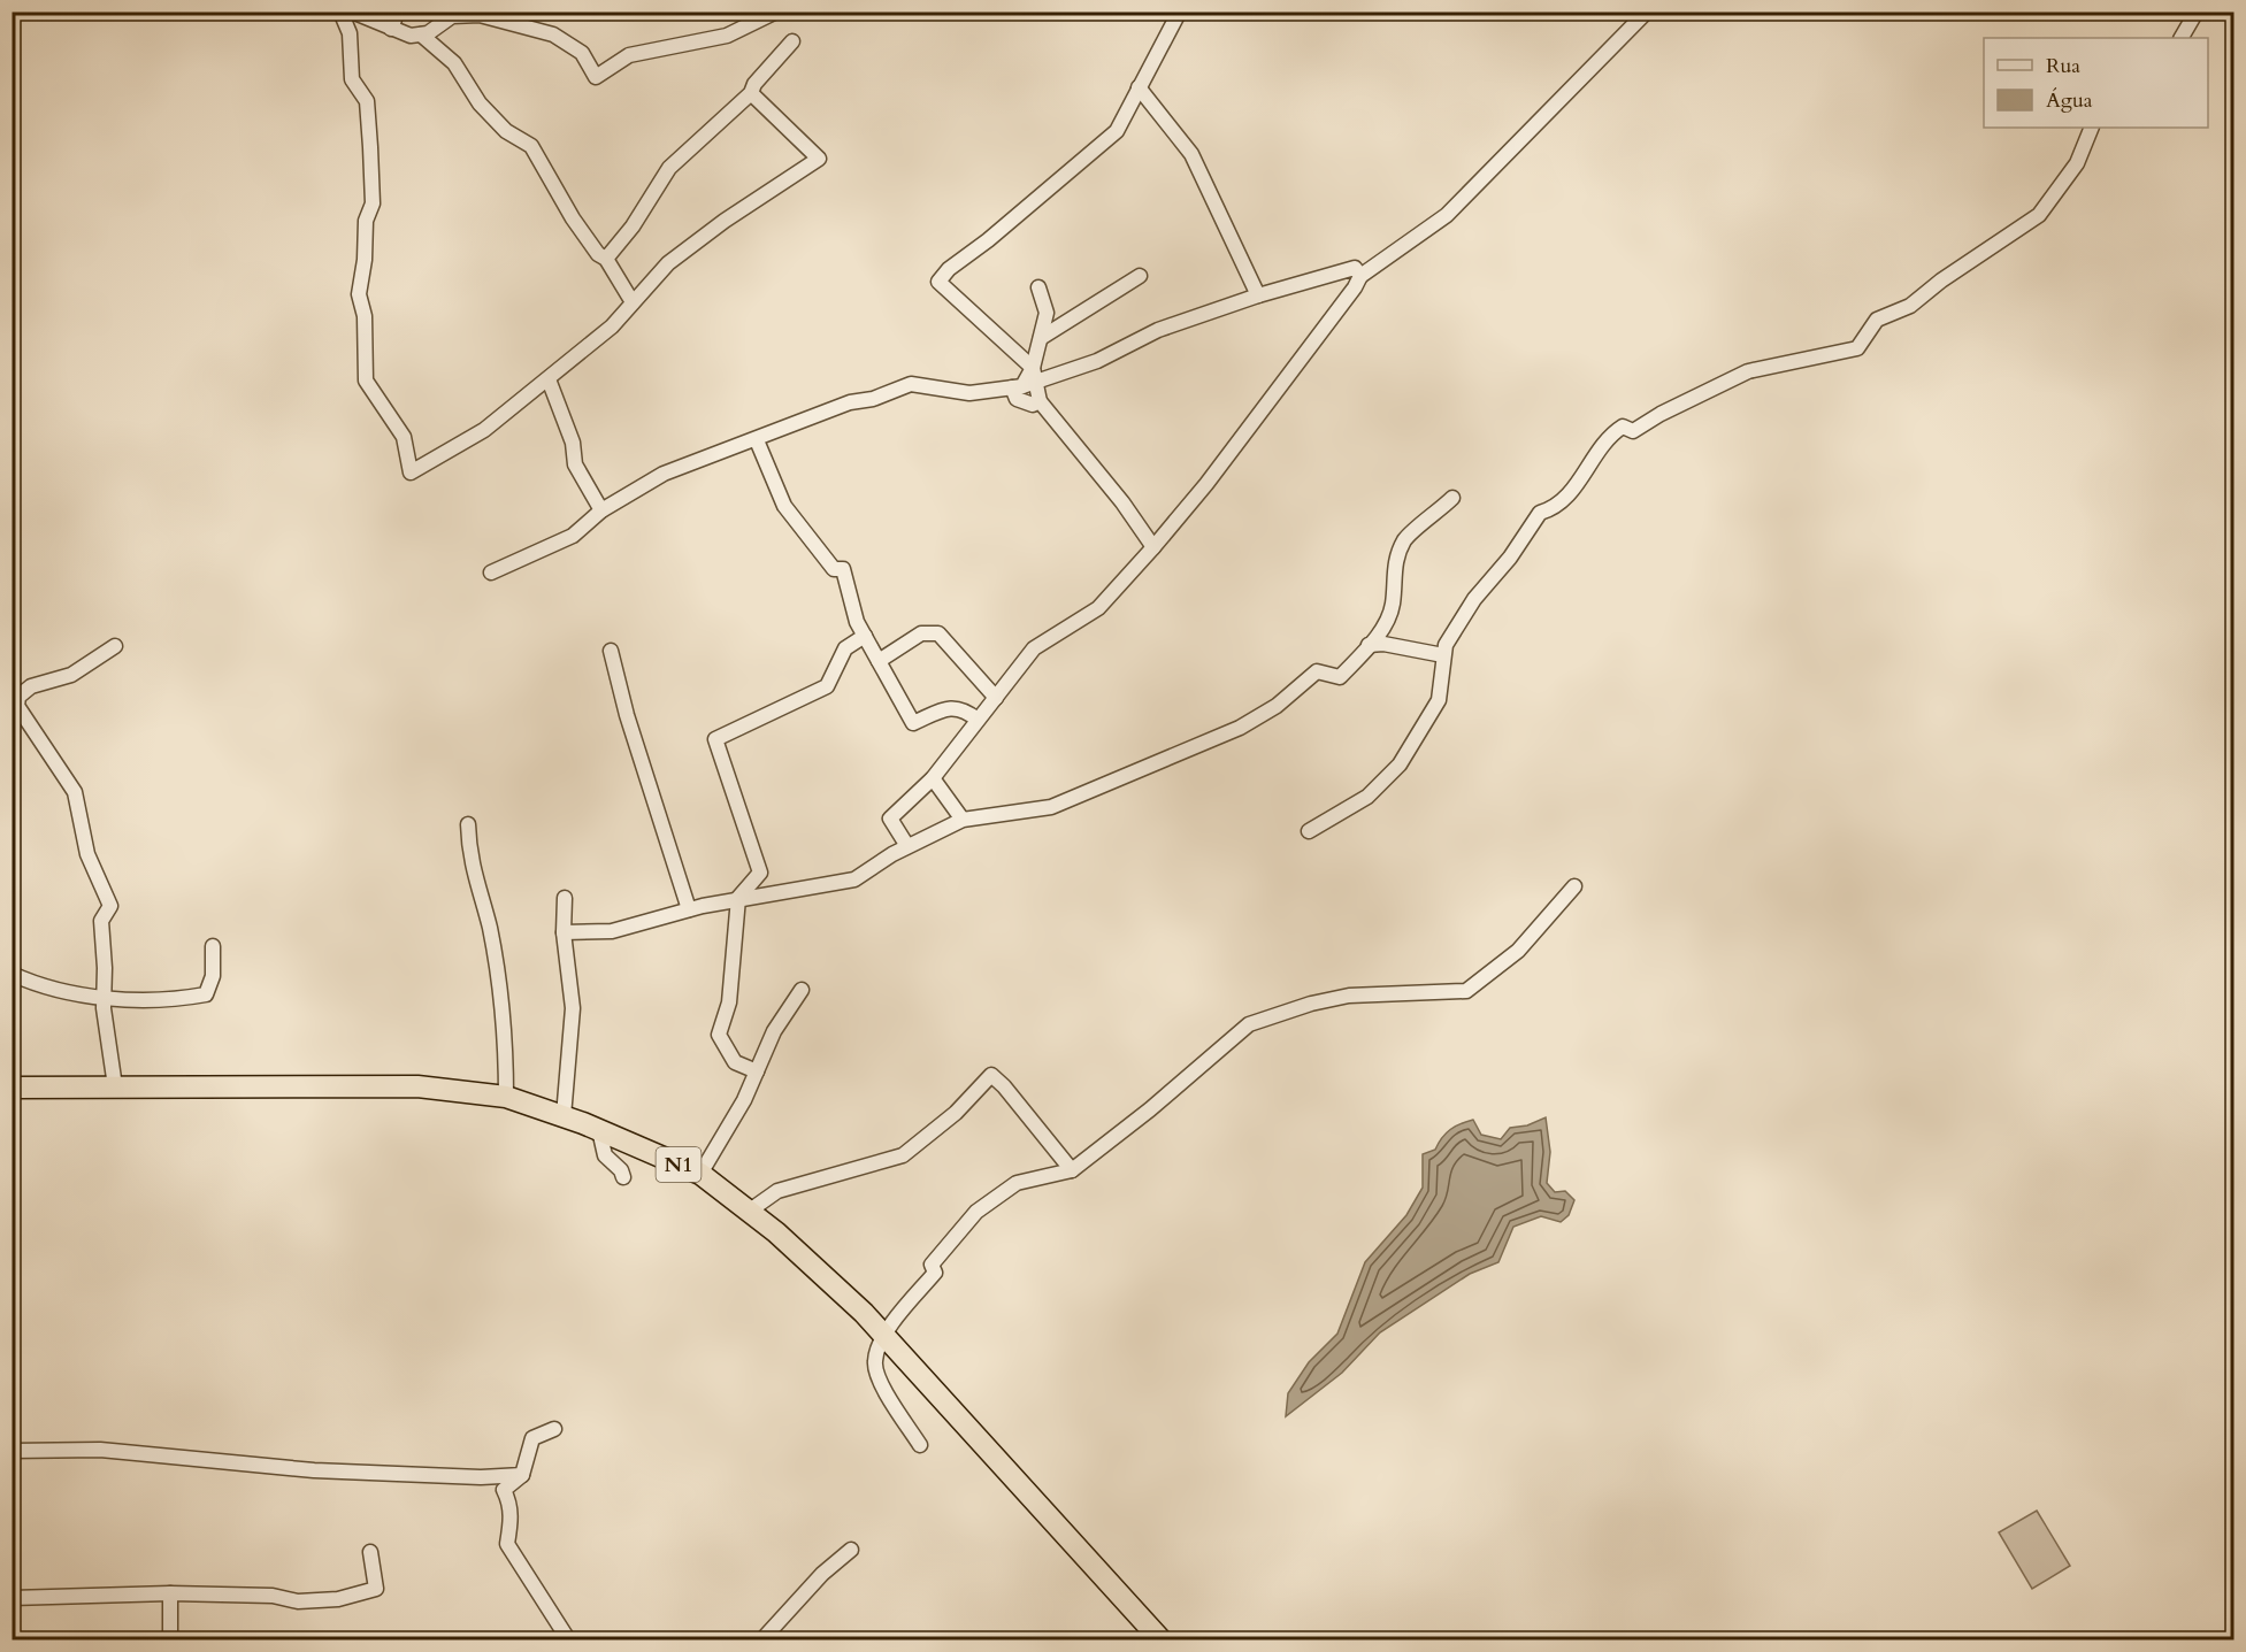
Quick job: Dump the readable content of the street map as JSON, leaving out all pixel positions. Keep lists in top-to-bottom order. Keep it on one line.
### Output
{"streets":{"highway":["N1"]},"legend":["Rua","Água"]}
